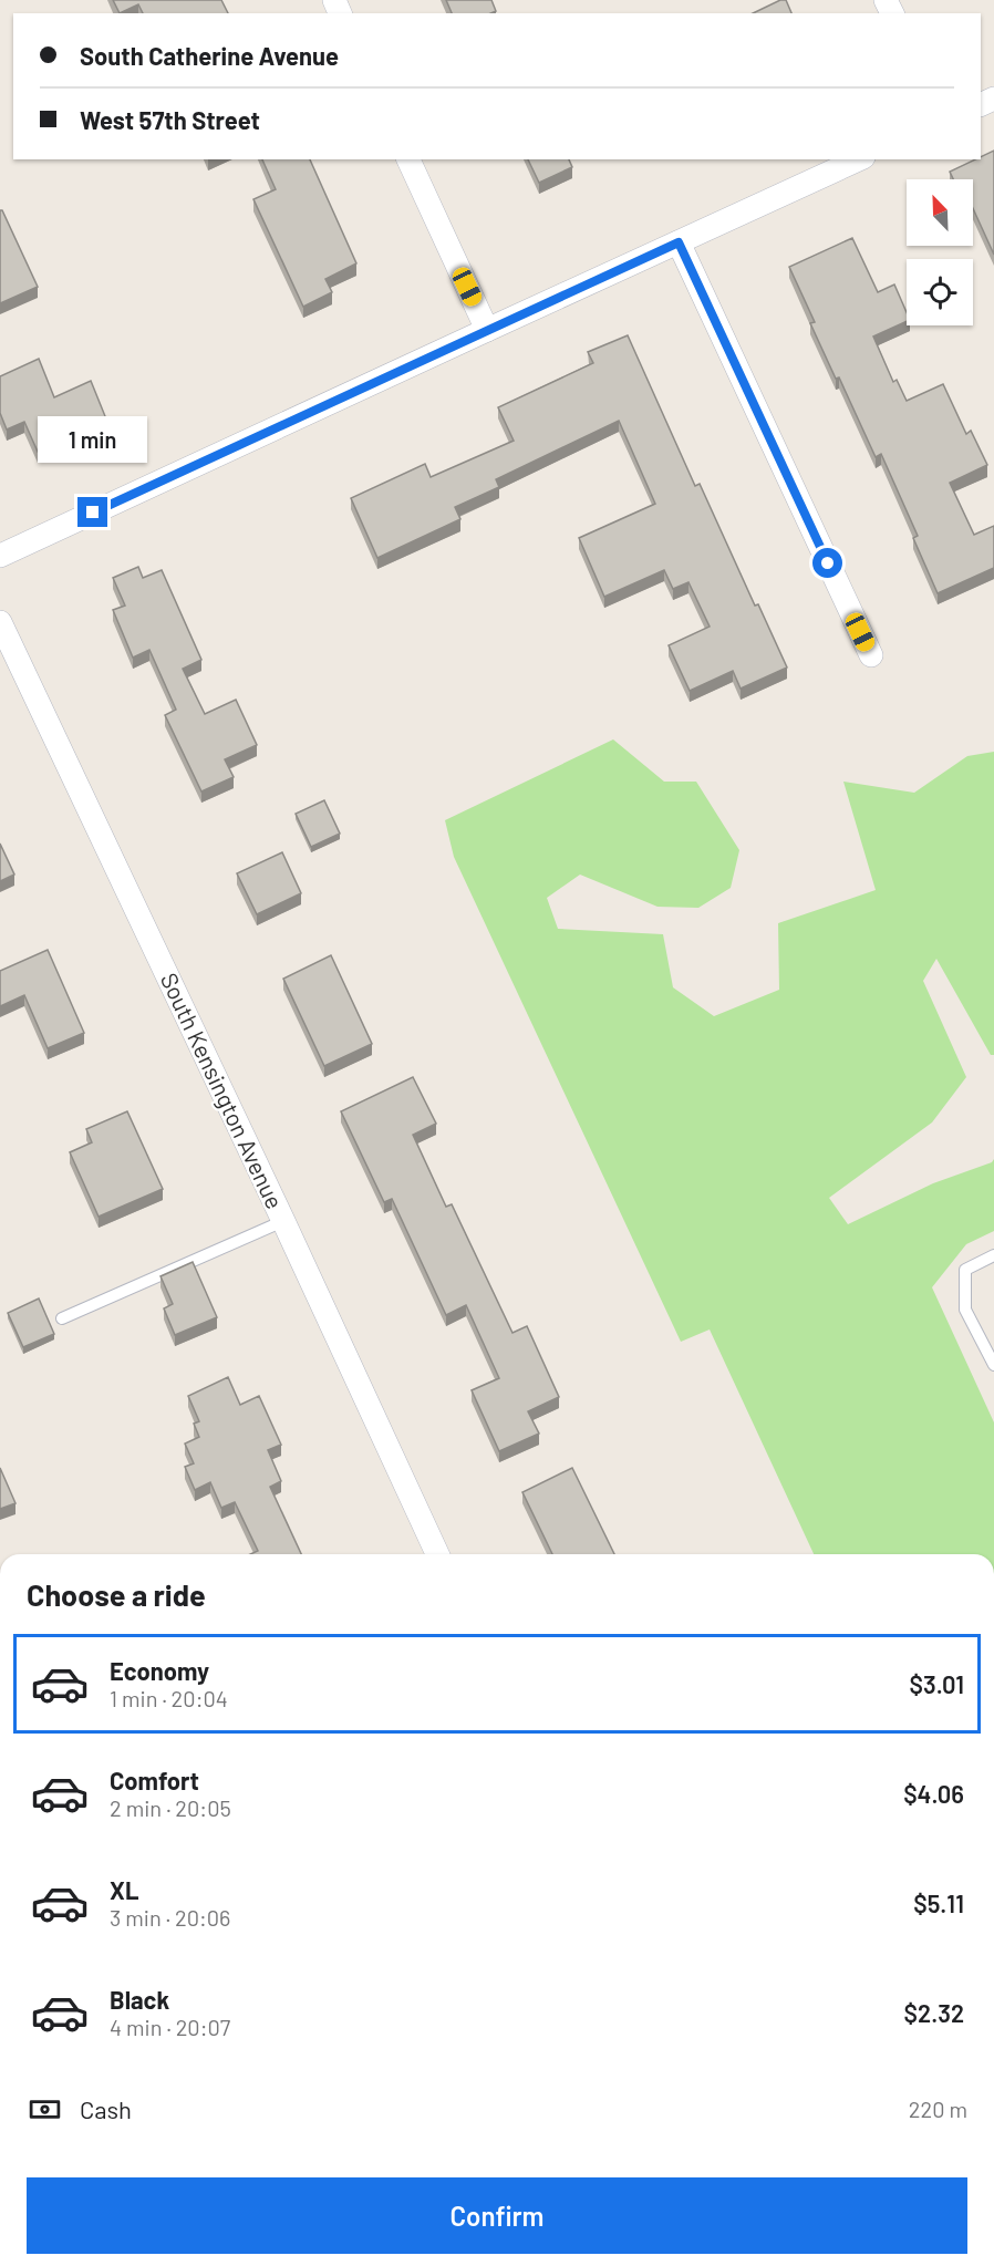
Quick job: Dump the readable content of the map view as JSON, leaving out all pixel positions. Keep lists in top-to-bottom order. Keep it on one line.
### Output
{"streets":{"street":["South Kensington Avenue"]},"north":"top left","page":{"banner":["South Catherine Avenue","West 57th Street"],"bubble":"1 min","heading":"Choose a ride","list":[{"name":"Economy","note":"1 min · 20:04","value":"$3.01"},{"name":"Comfort","note":"2 min · 20:05","value":"$4.06"},{"name":"XL","note":"3 min · 20:06","value":"$5.11"},{"name":"Black","note":"4 min · 20:07","value":"$2.32"}],"pay":["Cash","220 m"],"buttons":"Confirm"}}
